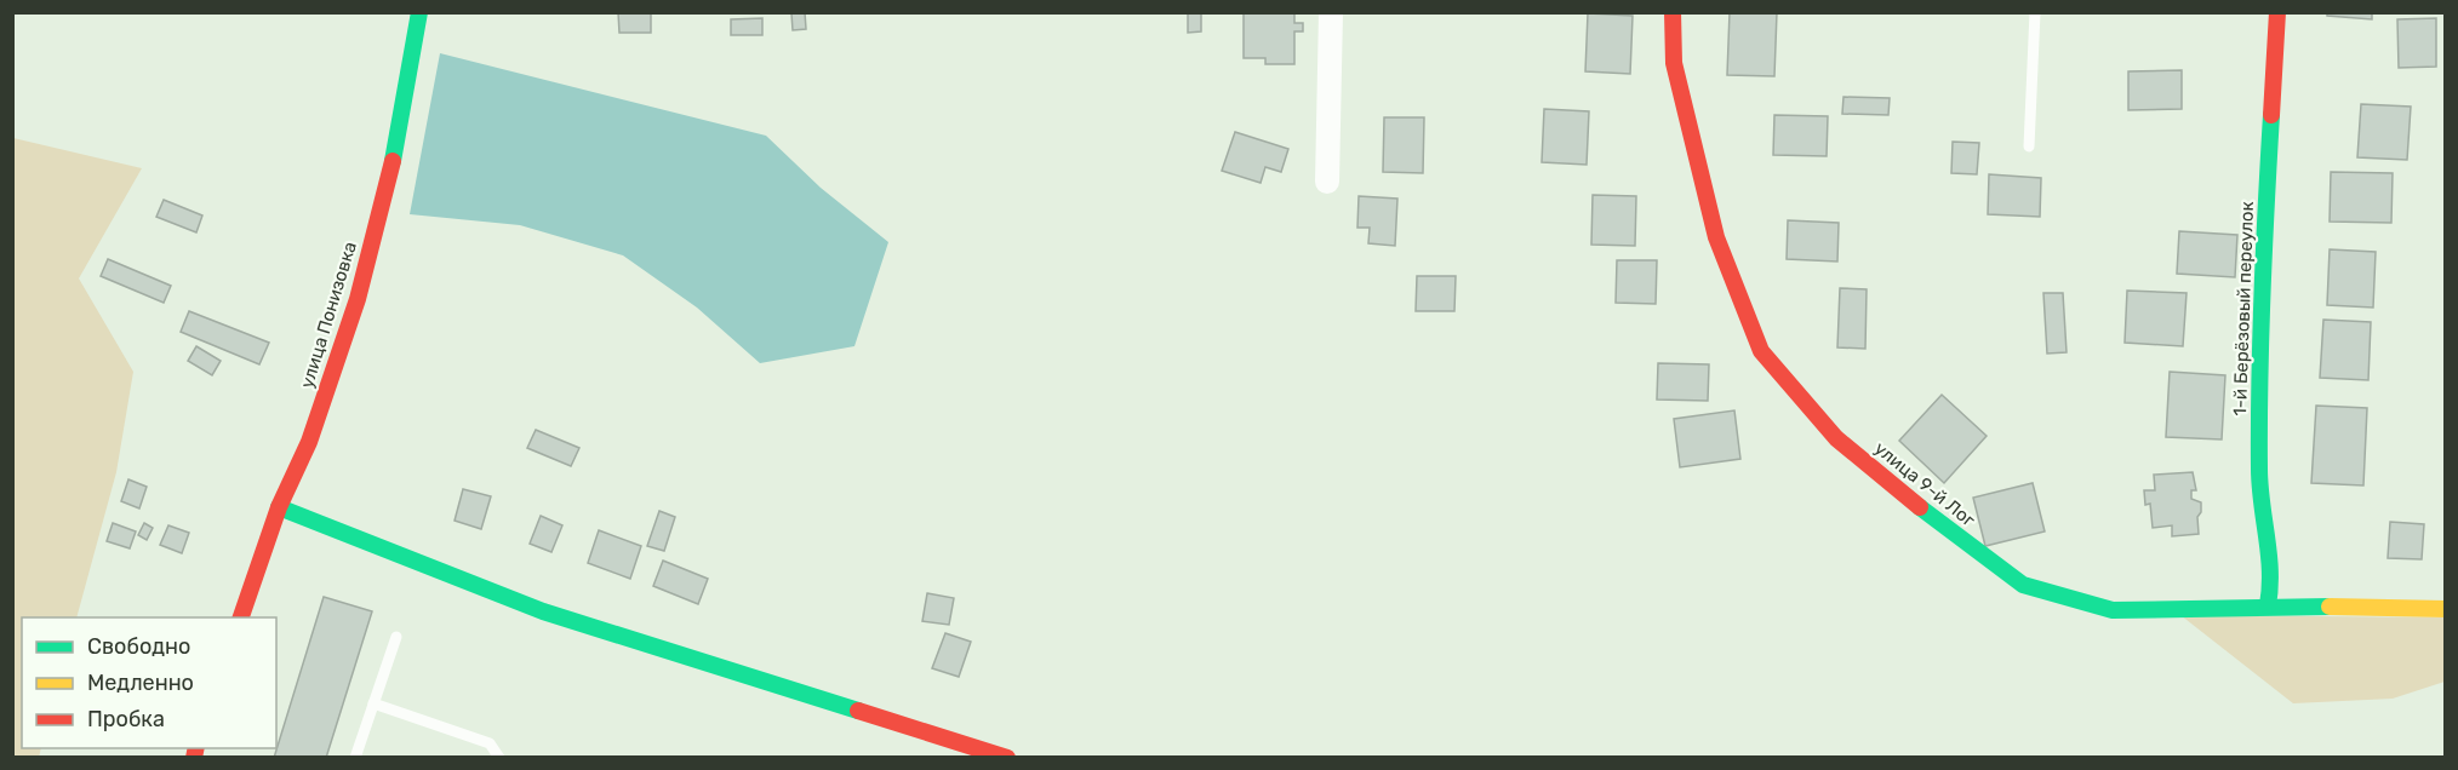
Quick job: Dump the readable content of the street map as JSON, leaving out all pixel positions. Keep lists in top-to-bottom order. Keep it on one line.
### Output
{"streets":{"street":["1-й Берёзовый переулок","улица Понизовка","улица 9-й Лог"]},"crossings":[["1-й Берёзовый переулок","улица 9-й Лог"]],"legend":["Свободно","Медленно","Пробка"]}
